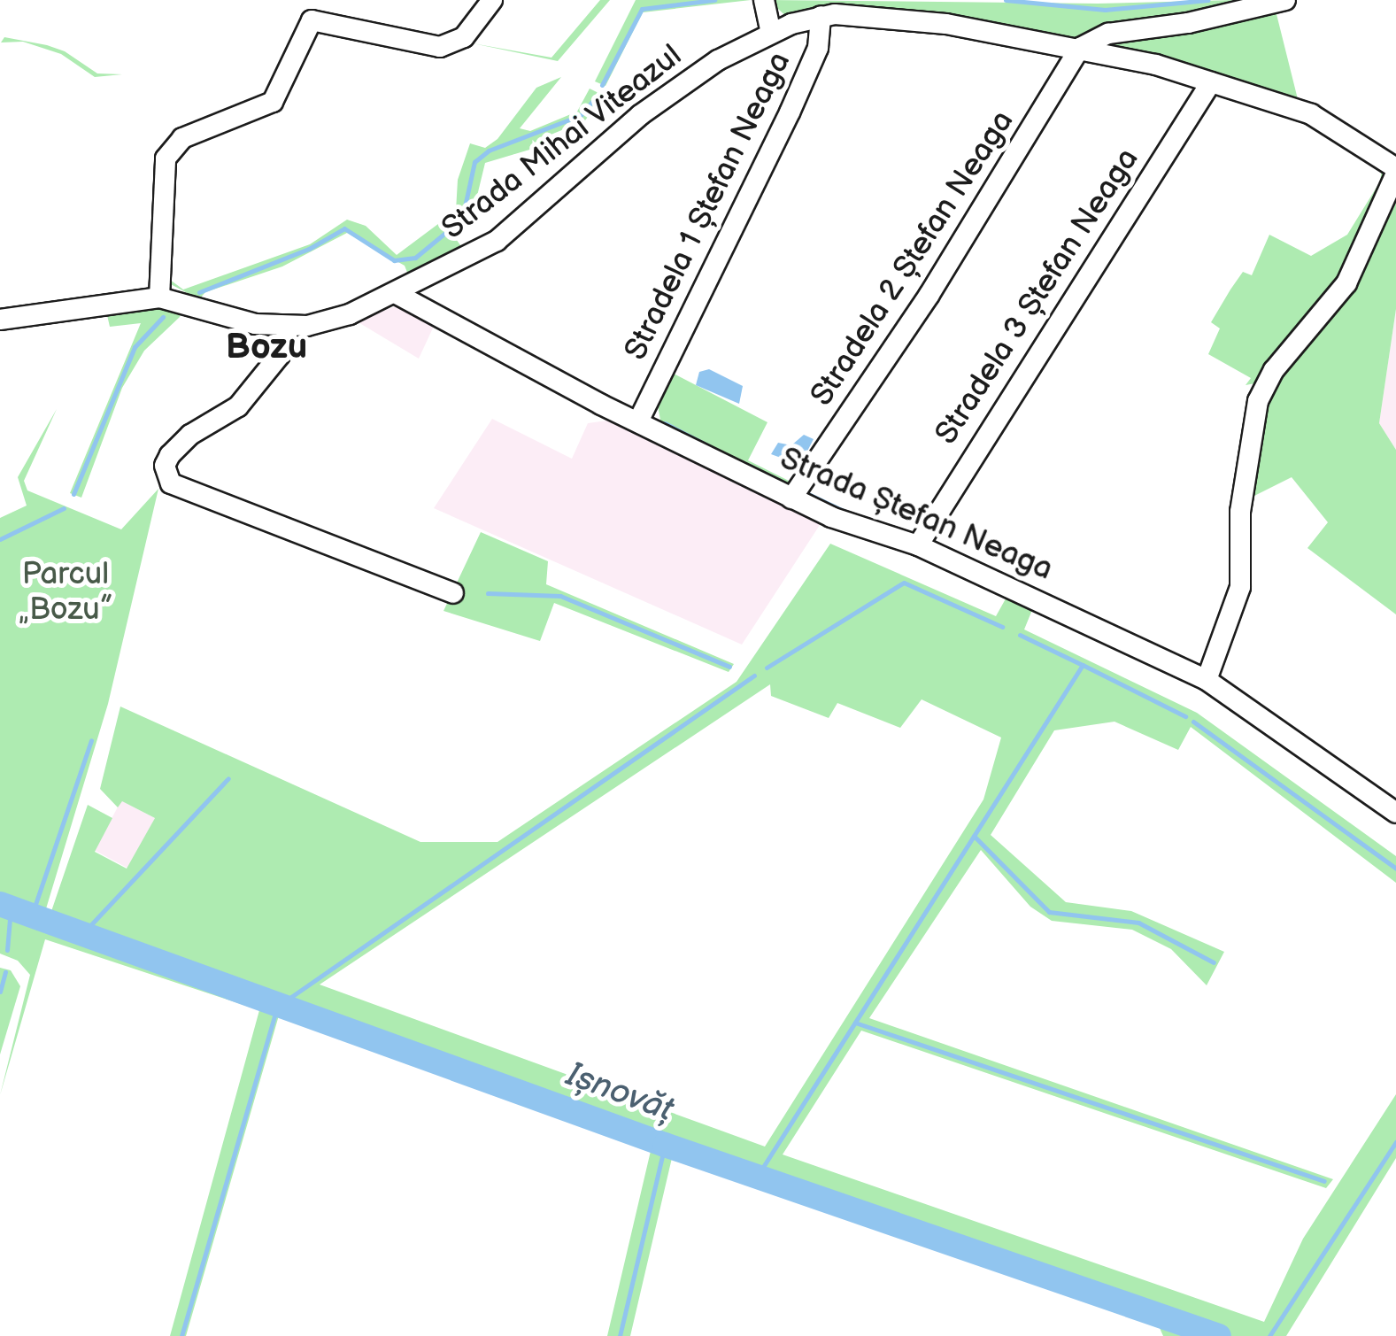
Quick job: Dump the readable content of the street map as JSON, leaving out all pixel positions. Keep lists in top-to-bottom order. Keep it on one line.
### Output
{"streets":{"street":["Strada Mihai Viteazul","Stradela 1 Ștefan Neaga","Stradela 2 Ștefan Neaga","Stradela 3 Ștefan Neaga","Strada Ștefan Neaga"]},"crossings":[["Strada Mihai Viteazul","Stradela 1 Ștefan Neaga"],["Strada Mihai Viteazul","Stradela 2 Ștefan Neaga"],["Strada Mihai Viteazul","Stradela 3 Ștefan Neaga"],["Strada Mihai Viteazul","Strada Ștefan Neaga"],["Stradela 1 Ștefan Neaga","Strada Ștefan Neaga"],["Stradela 2 Ștefan Neaga","Strada Ștefan Neaga"],["Stradela 3 Ștefan Neaga","Strada Ștefan Neaga"]],"districts":["Bozu"],"water":["Ișnovăț"],"parks":["Parcul „Bozu”"]}
